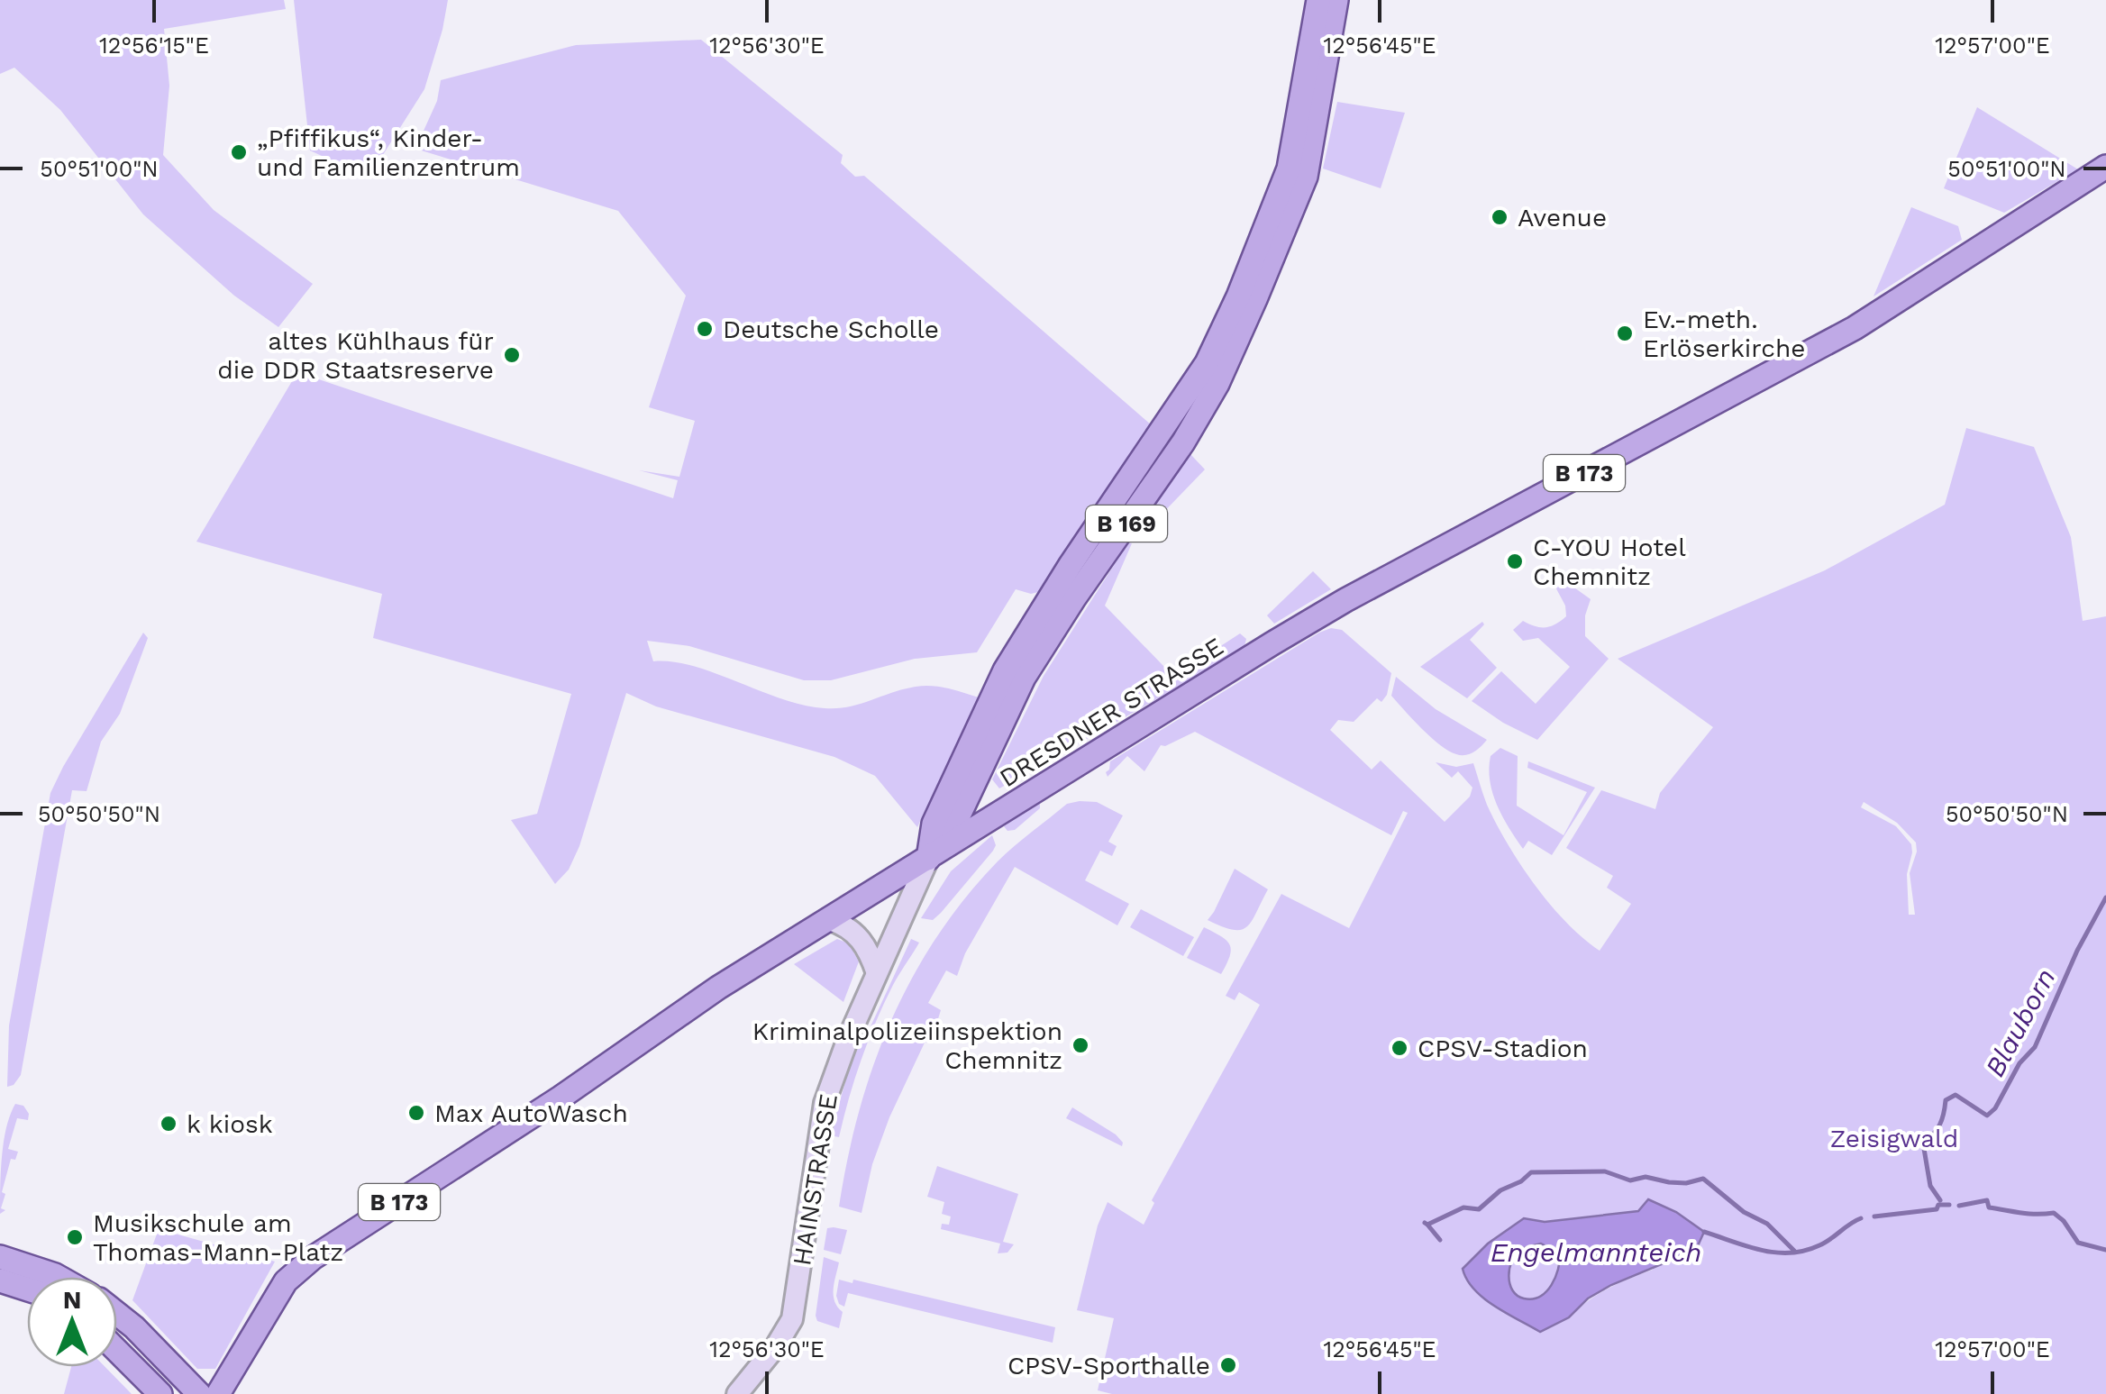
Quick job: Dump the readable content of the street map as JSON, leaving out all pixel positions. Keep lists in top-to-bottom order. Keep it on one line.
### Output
{"streets":{"main road":["B 173","B 169","DRESDNER STRASSE","HAINSTRASSE"]},"crossings":[["B 169","DRESDNER STRASSE"],["B 169","HAINSTRASSE"],["DRESDNER STRASSE","HAINSTRASSE"]],"water":["Blauborn","Engelmannteich"],"parks":["Zeisigwald"],"places":["„Pfiffikus“, Kinder- und Familienzentrum","Avenue","Deutsche Scholle","Ev.-meth. Erlöserkirche","altes Kühlhaus für die DDR Staatsreserve","C-YOU Hotel Chemnitz","Kriminalpolizeiinspektion Chemnitz","CPSV-Stadion","Max AutoWasch","k kiosk","Musikschule am Thomas-Mann-Platz","CPSV-Sporthalle"],"north":"top","coordinates":["12°56'15\"E","12°56'30\"E","12°56'45\"E","12°57'00\"E","50°51'00\"N","50°50'50\"N"]}
